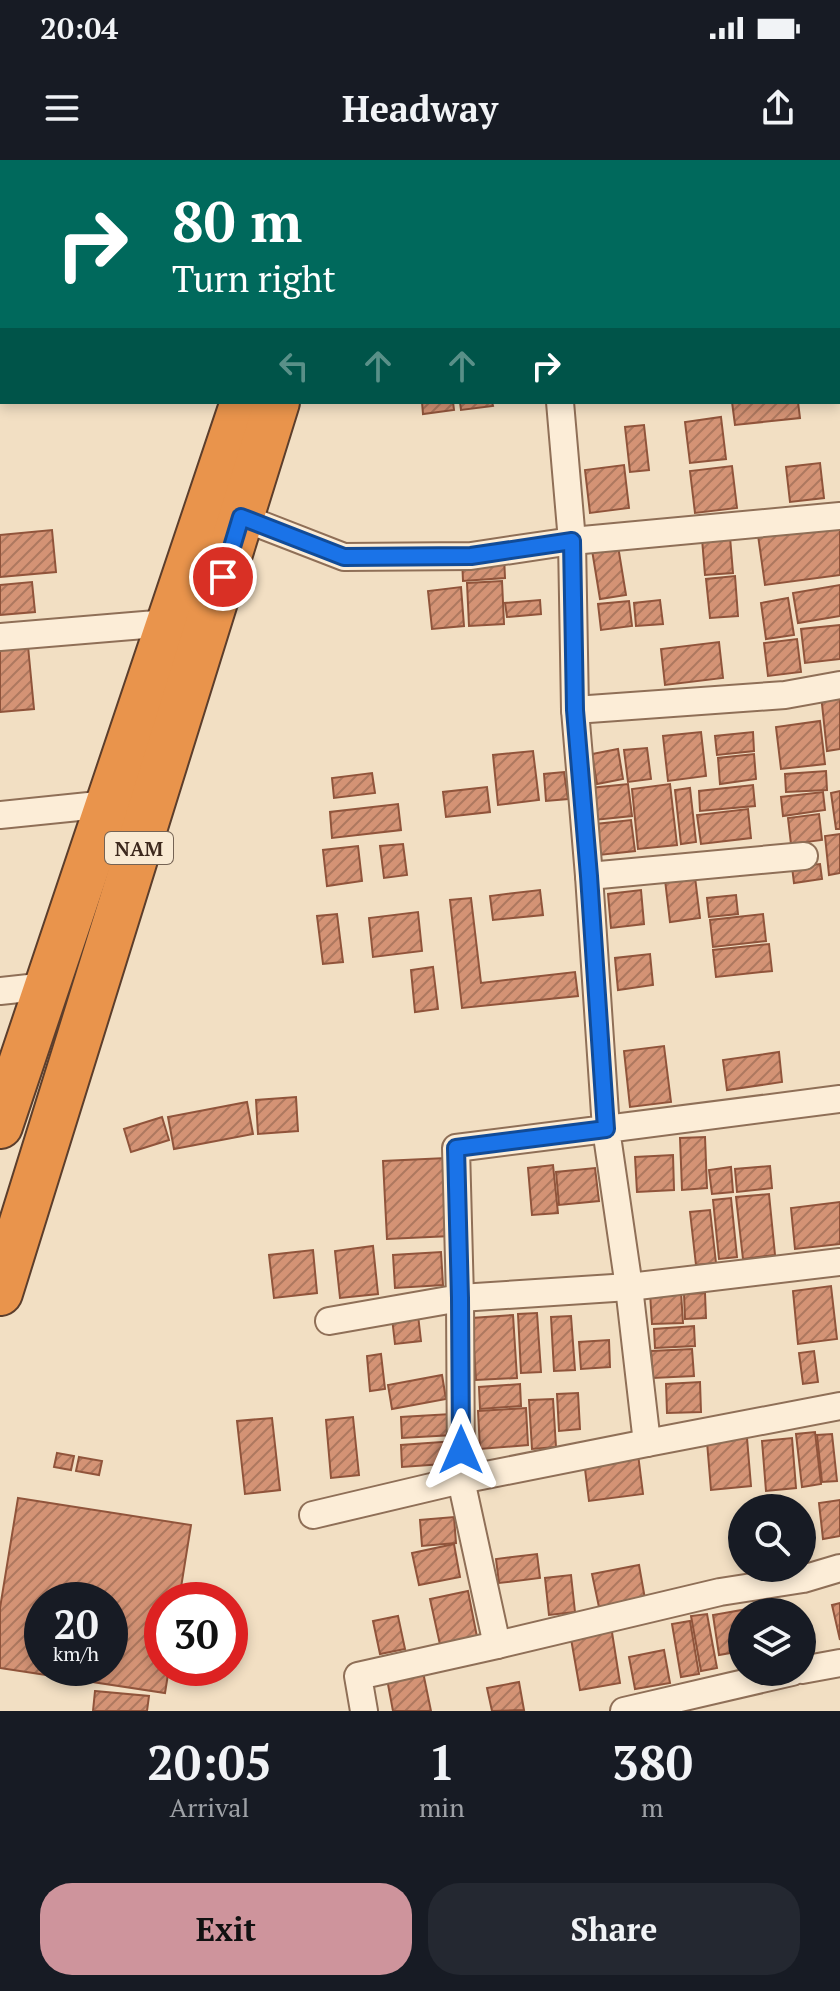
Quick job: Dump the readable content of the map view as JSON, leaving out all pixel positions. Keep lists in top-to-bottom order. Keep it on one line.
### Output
{"streets":{"highway":["NAM"]},"page":{"status":"20:04","header":"Headway","turn":["80 m","Turn right"],"speed":"20 km/h","limit":"30","eta":["20:05","Arrival","1","min","380","m"],"buttons":["Exit","Share"]}}
